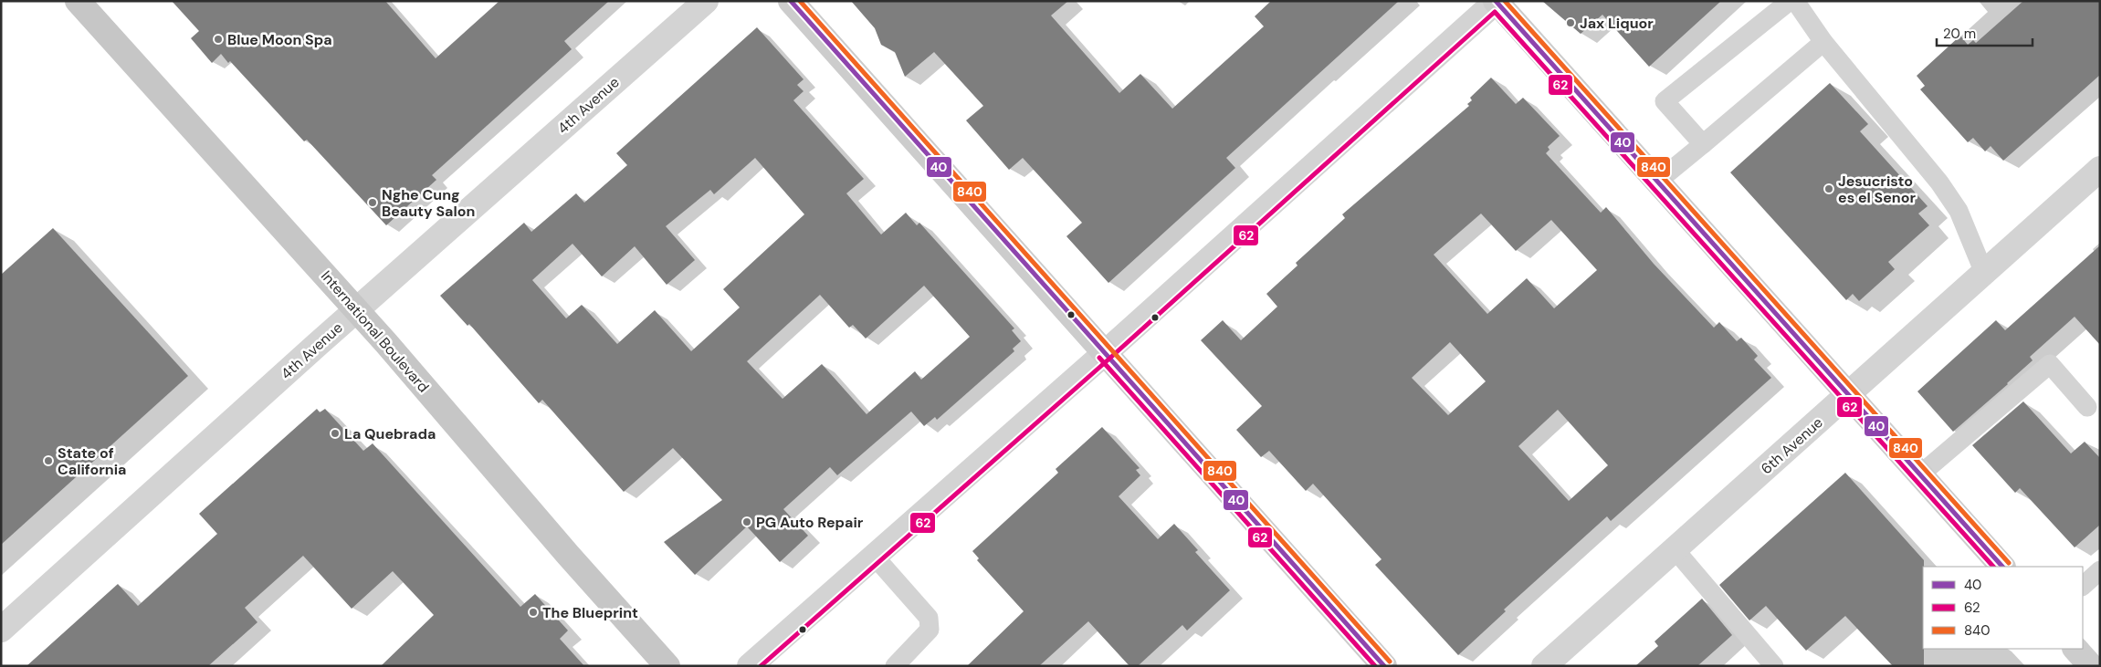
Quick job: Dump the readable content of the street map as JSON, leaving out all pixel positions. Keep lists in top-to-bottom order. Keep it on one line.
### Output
{"streets":{"main road":["International Boulevard"],"street":["4th Avenue","6th Avenue"]},"crossings":[["4th Avenue","International Boulevard"]],"places":["Jax Liquor","Blue Moon Spa","Jesucristo es el Senor","Nghe Cung Beauty Salon","La Quebrada","State of California","PG Auto Repair","The Blueprint"],"lines":["transit line 40","transit line 840","transit line 62"],"legend":["40","62","840"],"scale_bar":"20 m"}
